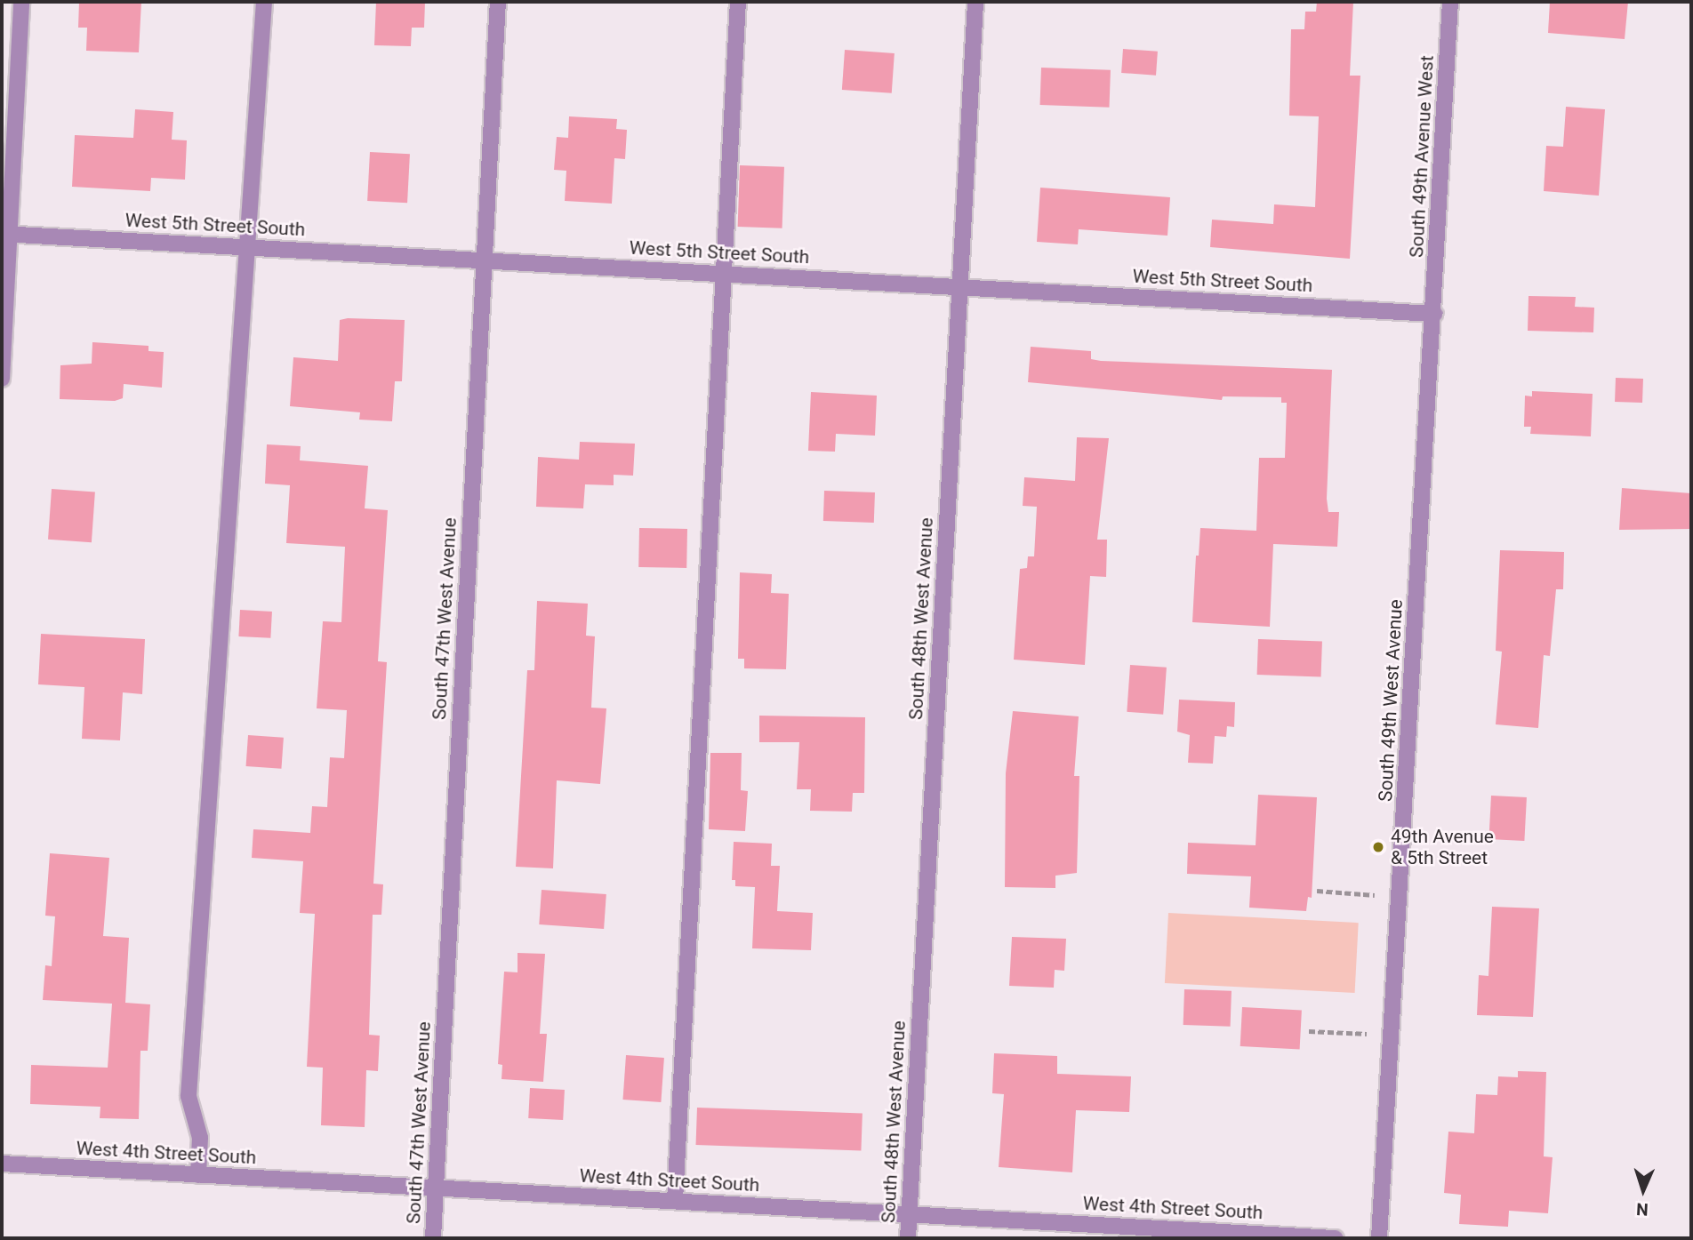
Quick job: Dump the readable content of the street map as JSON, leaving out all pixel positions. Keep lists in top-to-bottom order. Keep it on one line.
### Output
{"streets":{"street":["South 49th Avenue West","West 5th Street South","South 47th West Avenue","South 48th West Avenue","South 49th West Avenue","West 4th Street South"]},"crossings":[["South 49th Avenue West","West 5th Street South"],["South 49th Avenue West","South 49th West Avenue"],["West 5th Street South","South 47th West Avenue"],["West 5th Street South","South 48th West Avenue"],["West 5th Street South","South 49th West Avenue"],["South 47th West Avenue","West 4th Street South"],["South 48th West Avenue","West 4th Street South"]],"places":["49th Avenue & 5th Street"],"north":"bottom"}
